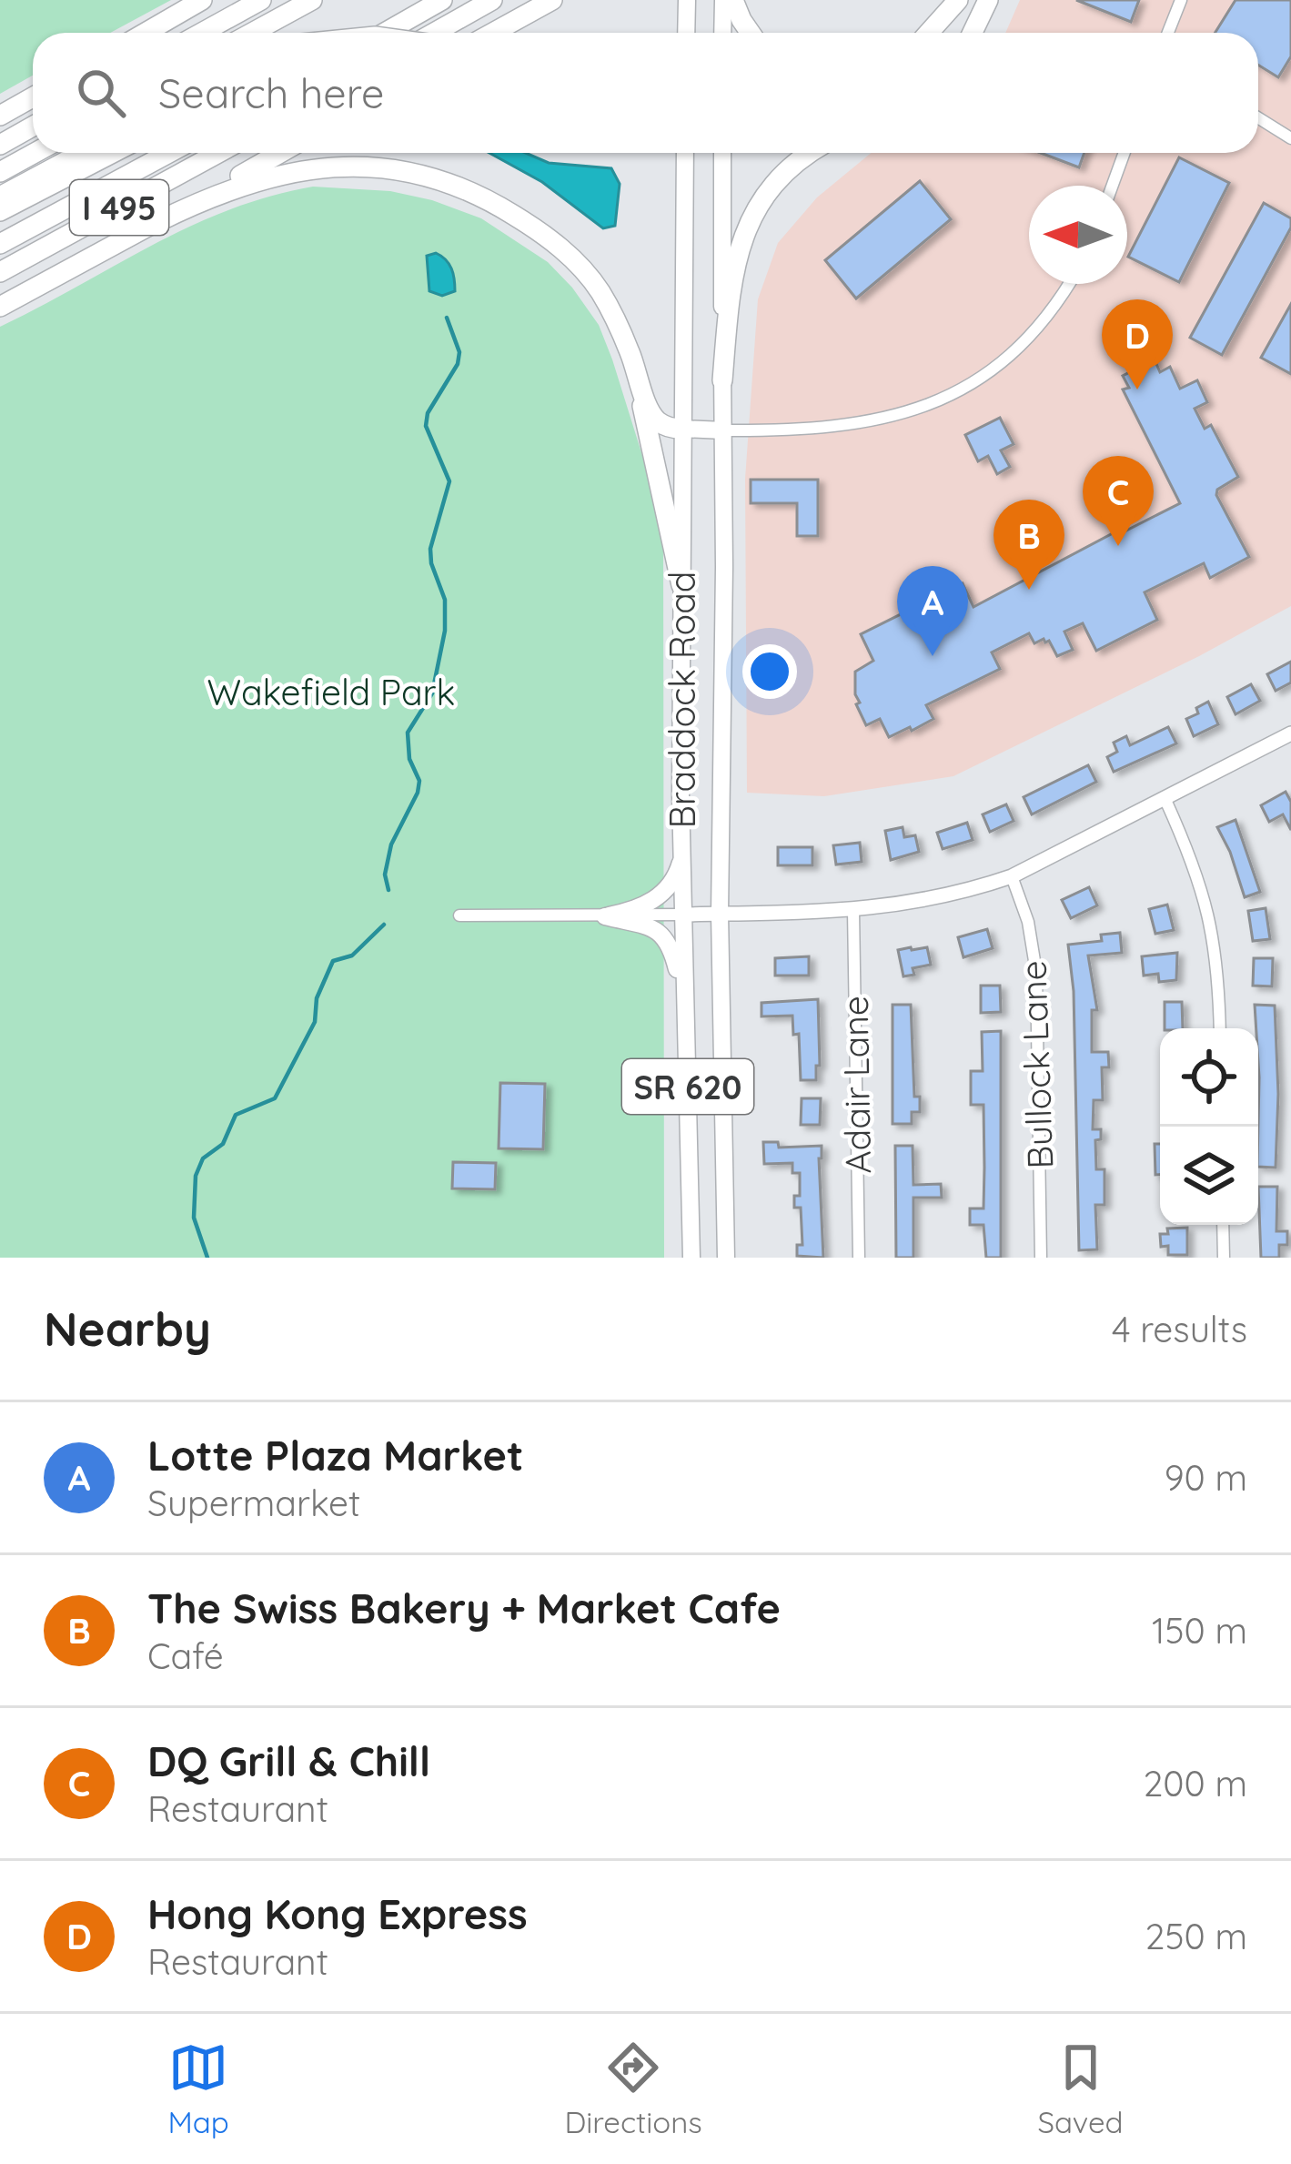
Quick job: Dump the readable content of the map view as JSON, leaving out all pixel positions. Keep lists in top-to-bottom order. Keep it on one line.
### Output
{"streets":{"highway":["I 495"],"main road":["Braddock Road","SR 620"],"street":["Bullock Lane","Adair Lane"]},"parks":["Wakefield Park"],"north":"left","page":{"search":"Search here","pins":["D","C","B","A"],"heading":["Nearby","4 results"],"list":[{"mark":"A","name":"Lotte Plaza Market","note":"Supermarket","value":"90 m"},{"mark":"B","name":"The Swiss Bakery + Market Cafe","note":"Café","value":"150 m"},{"mark":"C","name":"DQ Grill & Chill","note":"Restaurant","value":"200 m"},{"mark":"D","name":"Hong Kong Express","note":"Restaurant","value":"250 m"}],"nav":["Map","Directions","Saved"]}}
